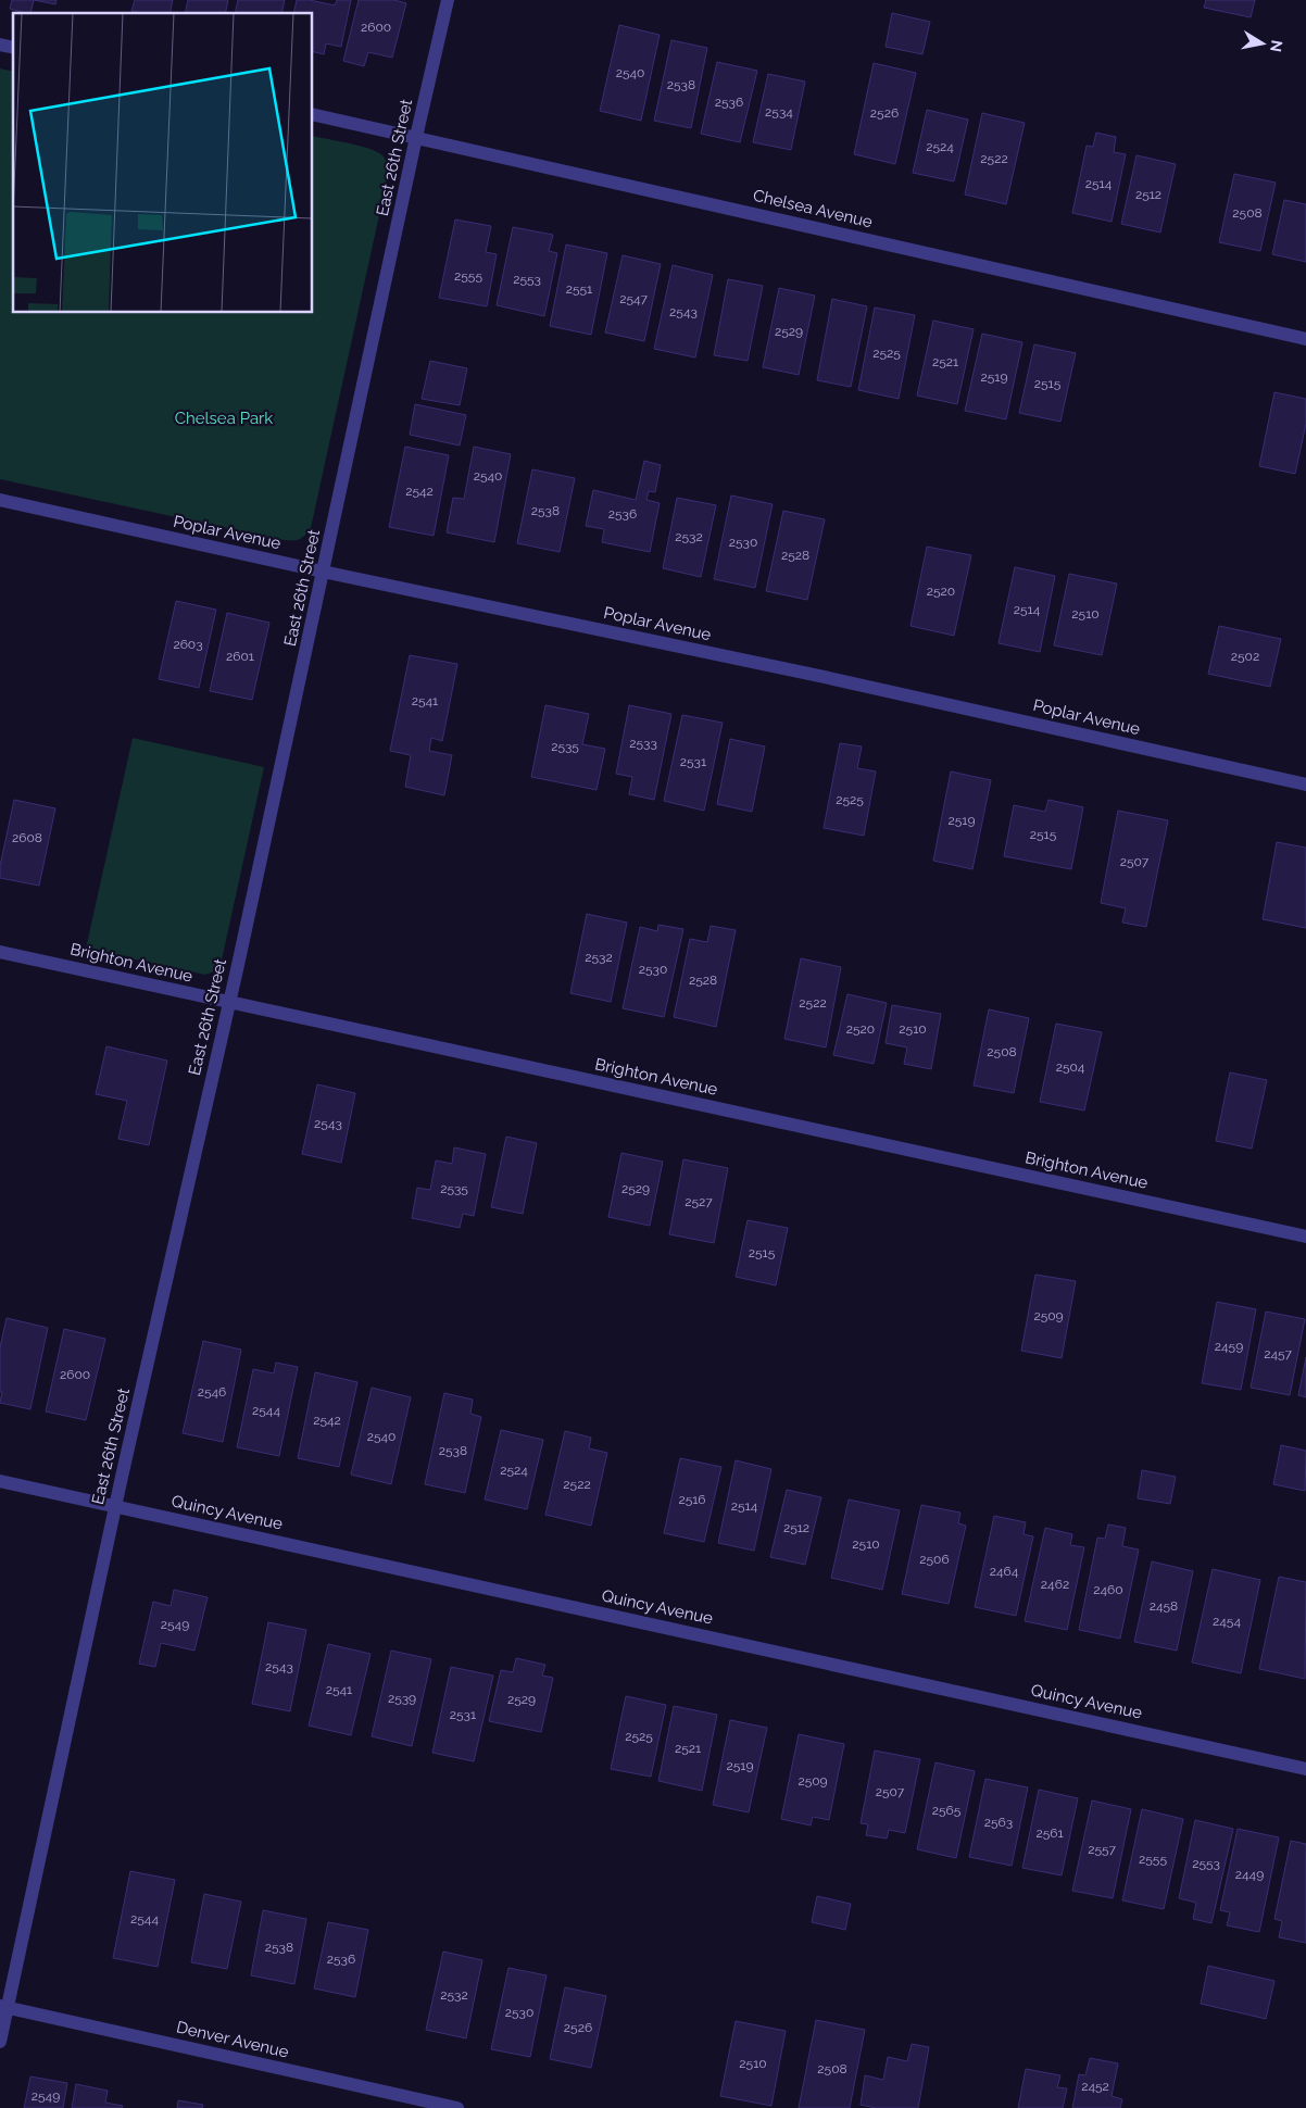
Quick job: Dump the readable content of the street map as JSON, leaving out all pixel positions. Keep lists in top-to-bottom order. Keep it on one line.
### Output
{"streets":{"street":["East 26th Street","Chelsea Avenue","Poplar Avenue","Brighton Avenue","Quincy Avenue","Denver Avenue"]},"crossings":[["East 26th Street","Chelsea Avenue"],["East 26th Street","Poplar Avenue"],["East 26th Street","Brighton Avenue"],["East 26th Street","Quincy Avenue"],["East 26th Street","Denver Avenue"]],"parks":["Chelsea Park"],"house_numbers":["2600","2540","2538","2536","2534","2526","2524","2522","2514","2512","2508","2555","2553","2551","2547","2543","2529","2525","2521","2519","2515","2540","2542","2538","2536","2532","2530","2528","2520","2514","2510","2603","2601","2502","2541","2533","2535","2531","2525","2519","2515","2608","2507","2532","2530","2528","2522","2520","2510","2508","2504","2543","2535","2529","2527","2515","2509","2459","2457","2600","2546","2544","2542","2540","2538","2524","2522","2516","2514","2512","2510","2506","2464","2462","2460","2458","2454","2549","2543","2541","2539","2529","2531","2525","2521","2519","2509","2507","2565","2563","2561","2557","2555","2553","2449","2544","2538","2536","2532","2530","2526","2510","2508","2452","2549"],"north":"right"}
